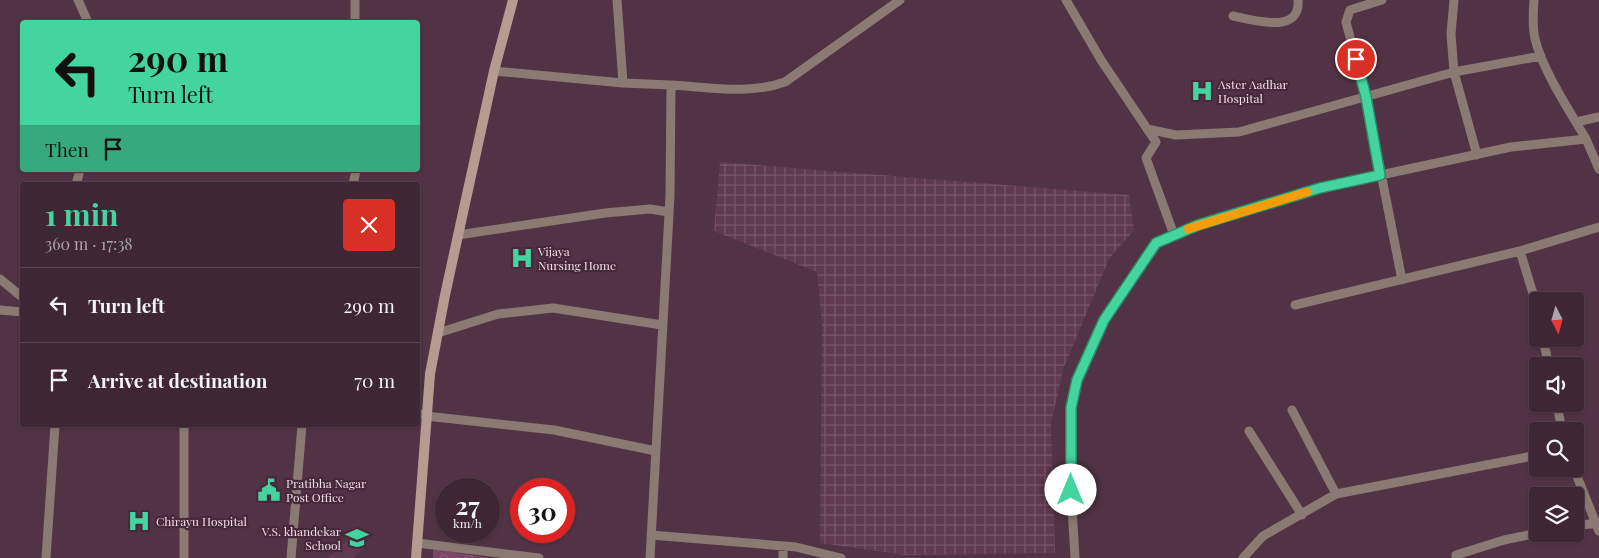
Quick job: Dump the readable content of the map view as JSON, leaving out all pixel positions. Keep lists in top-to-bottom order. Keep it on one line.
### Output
{"places":{"hospital":["Aster Aadhar Hospital","Vijaya Nursing Home","Chirayu Hospital"],"public building":["Pratibha Nagar Post Office"],"school or university":["V.S. khandekar School"]},"north":"bottom","page":{"turn":["290 m","Turn left"],"then":"Then","heading":["1 min","360 m · 17:38"],"list":[{"name":"Turn left","value":"290 m"},{"name":"Arrive at destination","value":"70 m"}],"speed":"27 km/h","limit":"30"}}
